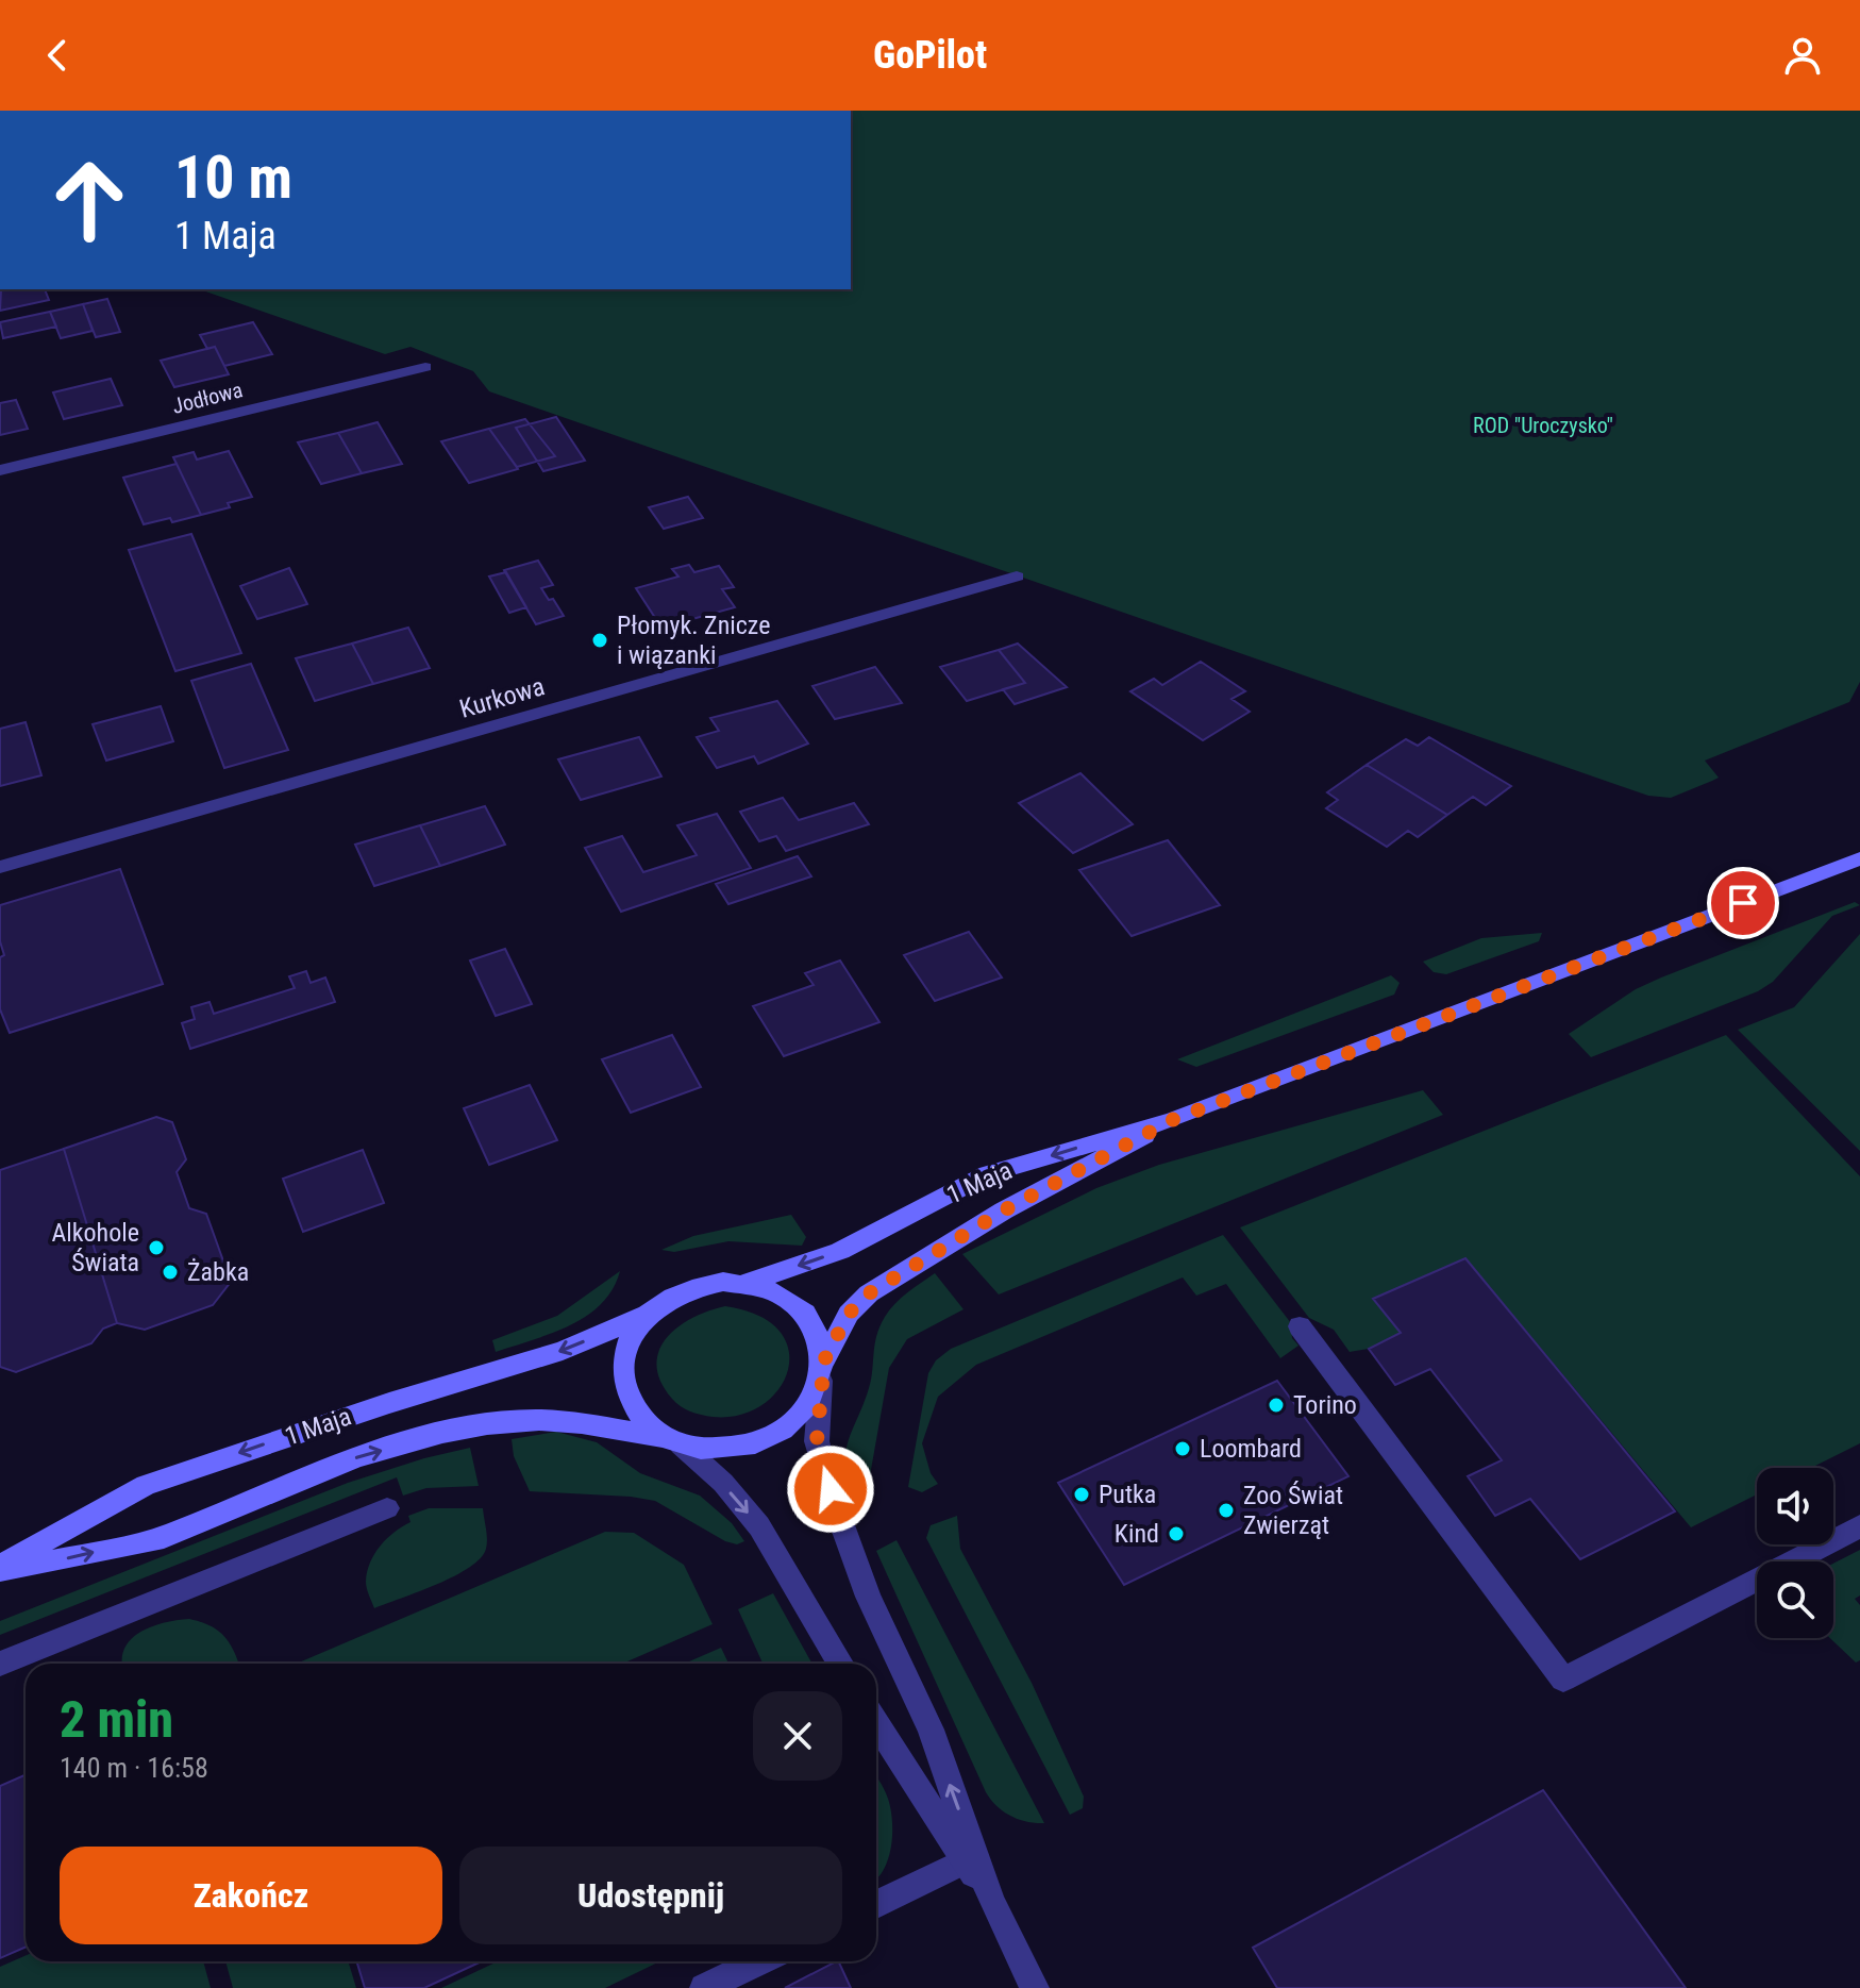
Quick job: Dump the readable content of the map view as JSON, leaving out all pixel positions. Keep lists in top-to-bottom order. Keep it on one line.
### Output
{"streets":{"main road":["1 Maja"],"street":["Jodłowa","Kurkowa"]},"parks":["ROD \"Uroczysko\""],"places":["Płomyk. Znicze i wiązanki","Alkohole Świata","Żabka","Torino","Loombard","Putka","Zoo Świat Zwierząt","Kind"],"page":{"header":"GoPilot","turn":["10 m","1 Maja"],"heading":["2 min","140 m · 16:58"],"buttons":["Zakończ","Udostępnij"]}}
